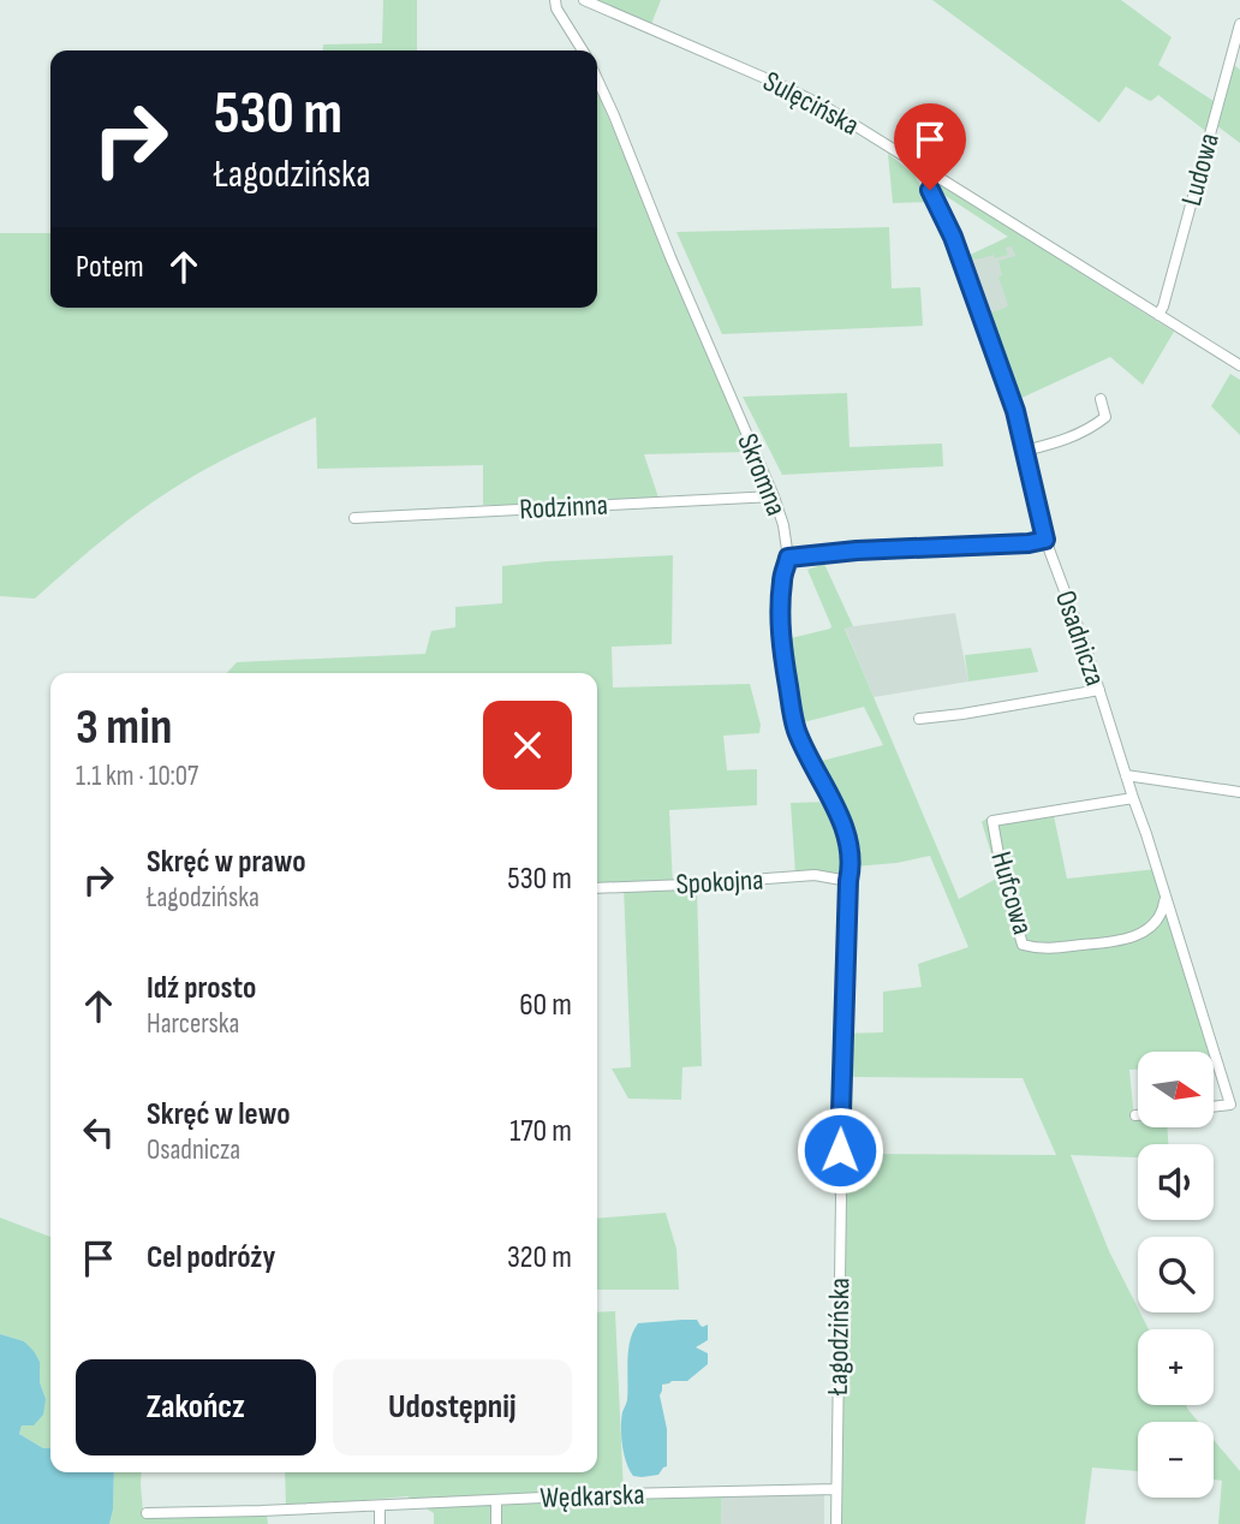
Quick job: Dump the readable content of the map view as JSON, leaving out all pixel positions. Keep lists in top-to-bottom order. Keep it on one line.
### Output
{"streets":{"street":["Sulęcińska","Ludowa","Skromna","Rodzinna","Osadnicza","Spokojna","Hufcowa","Łagodzińska","Wędkarska"]},"crossings":[["Sulęcińska","Ludowa"],["Sulęcińska","Osadnicza"],["Skromna","Rodzinna"],["Skromna","Spokojna"],["Skromna","Łagodzińska"],["Osadnicza","Hufcowa"],["Łagodzińska","Wędkarska"]],"north":"right","page":{"turn":["530 m","Łagodzińska"],"then":"Potem","heading":["3 min","1.1 km · 10:07"],"list":[{"name":"Skręć w prawo","note":"Łagodzińska","value":"530 m"},{"name":"Idź prosto","note":"Harcerska","value":"60 m"},{"name":"Skręć w lewo","note":"Osadnicza","value":"170 m"},{"name":"Cel podróży","value":"320 m"}],"map_buttons":["+","−"],"buttons":["Zakończ","Udostępnij"]}}
